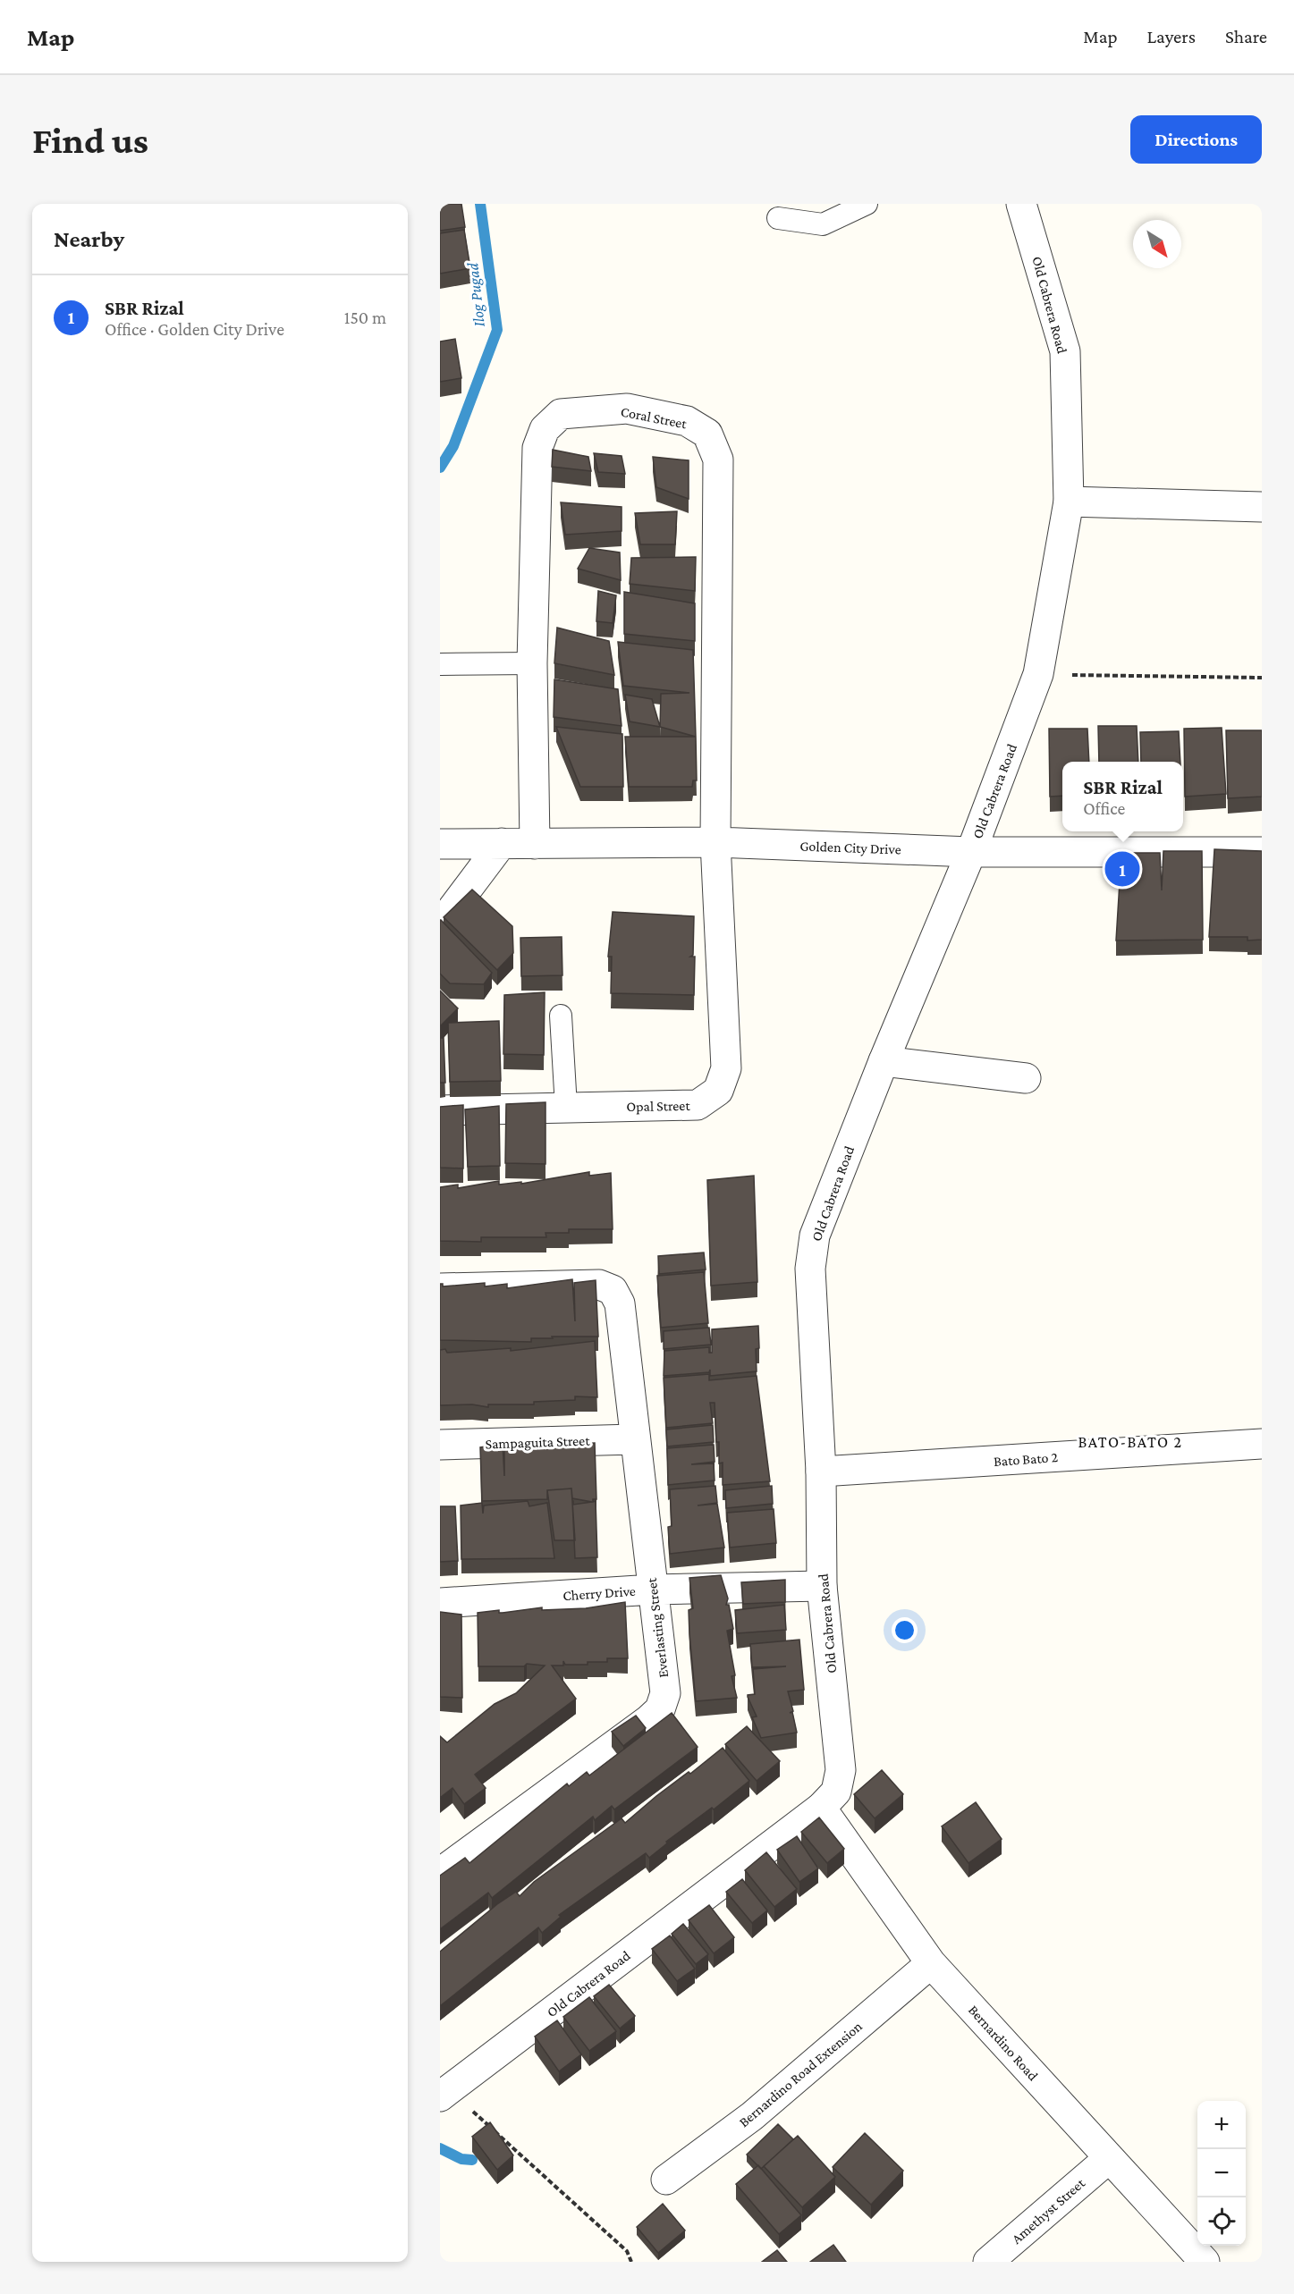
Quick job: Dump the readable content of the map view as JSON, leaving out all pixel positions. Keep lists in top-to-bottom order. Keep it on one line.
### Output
{"streets":{"street":["Old Cabrera Road","Coral Street","Golden City Drive","Opal Street","Sampaguita Street","Bato Bato 2","Cherry Drive","Everlasting Street","Bernardino Road","Bernardino Road Extension","Amethyst Street"]},"crossings":[["Old Cabrera Road","Golden City Drive"],["Old Cabrera Road","Bato Bato 2"],["Old Cabrera Road","Cherry Drive"],["Old Cabrera Road","Bernardino Road"],["Coral Street","Golden City Drive"],["Coral Street","Opal Street"],["Golden City Drive","Opal Street"],["Sampaguita Street","Everlasting Street"],["Cherry Drive","Everlasting Street"],["Bernardino Road","Bernardino Road Extension"],["Bernardino Road","Amethyst Street"]],"districts":["BATO-BATO 2"],"water":["Ilog Pugad"],"north":"bottom right","page":{"header":"Map","nav":["Map","Layers","Share"],"buttons":"Directions","title":"Find us","heading":"Nearby","list":[{"mark":"1","name":"SBR Rizal","note":"Office · Golden City Drive","value":"150 m"}],"popup":["SBR Rizal","Office"],"pins":"1","map_buttons":["+","−"]}}
